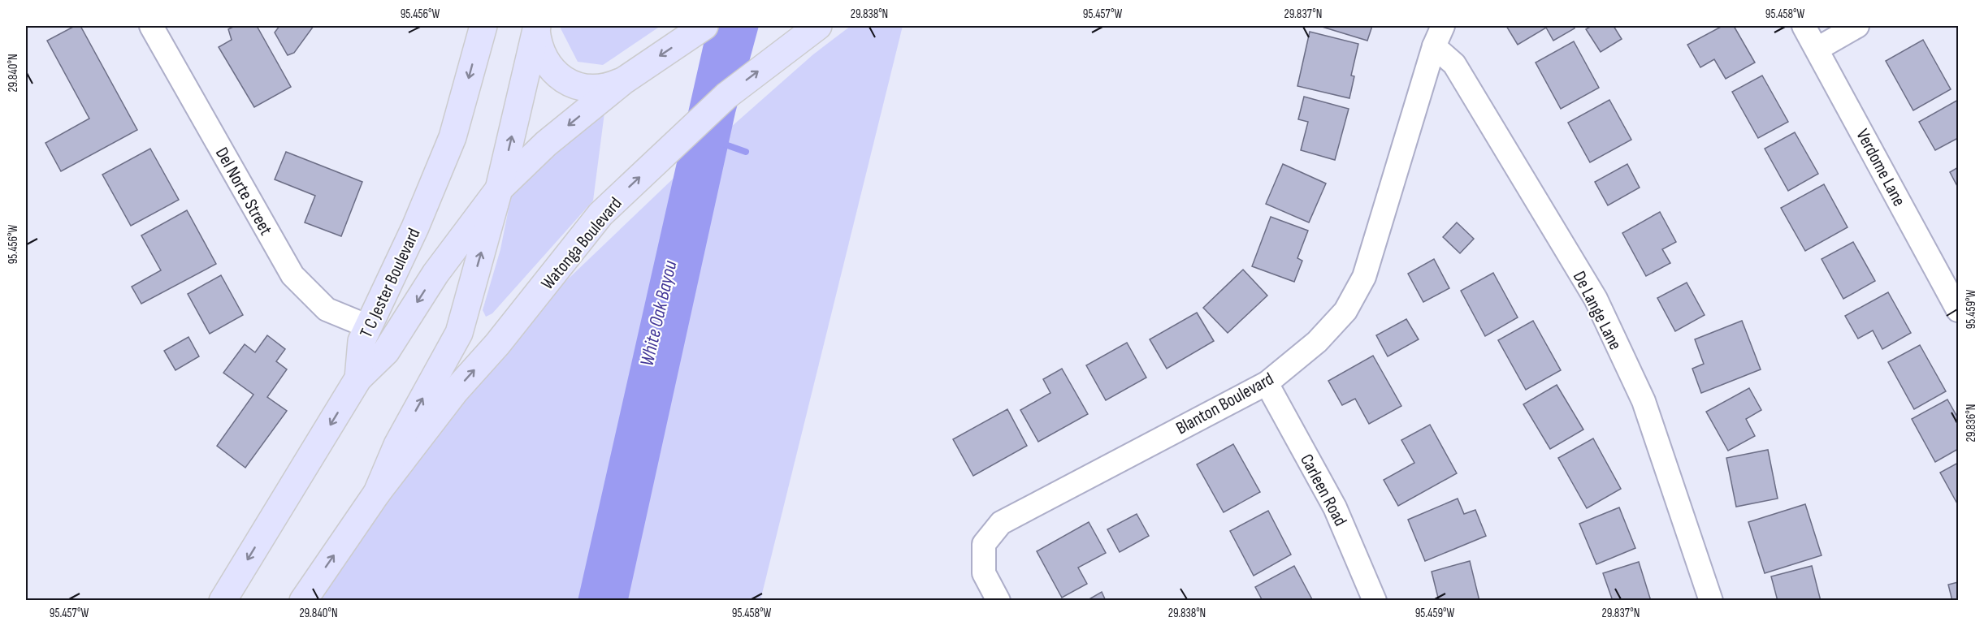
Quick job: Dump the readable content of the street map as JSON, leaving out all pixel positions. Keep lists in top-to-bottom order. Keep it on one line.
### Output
{"streets":{"main road":["Watonga Boulevard","T C Jester Boulevard"],"street":["Verdome Lane","Del Norte Street","De Lange Lane","Blanton Boulevard","Carleen Road"]},"crossings":[["Del Norte Street","T C Jester Boulevard"],["De Lange Lane","Blanton Boulevard"],["Blanton Boulevard","Carleen Road"]],"water":["White Oak Bayou"],"coordinates":["95.456°W","29.838°N","95.457°W","29.837°N","95.458°W","29.840°N","95.459°W","29.836°N"]}
